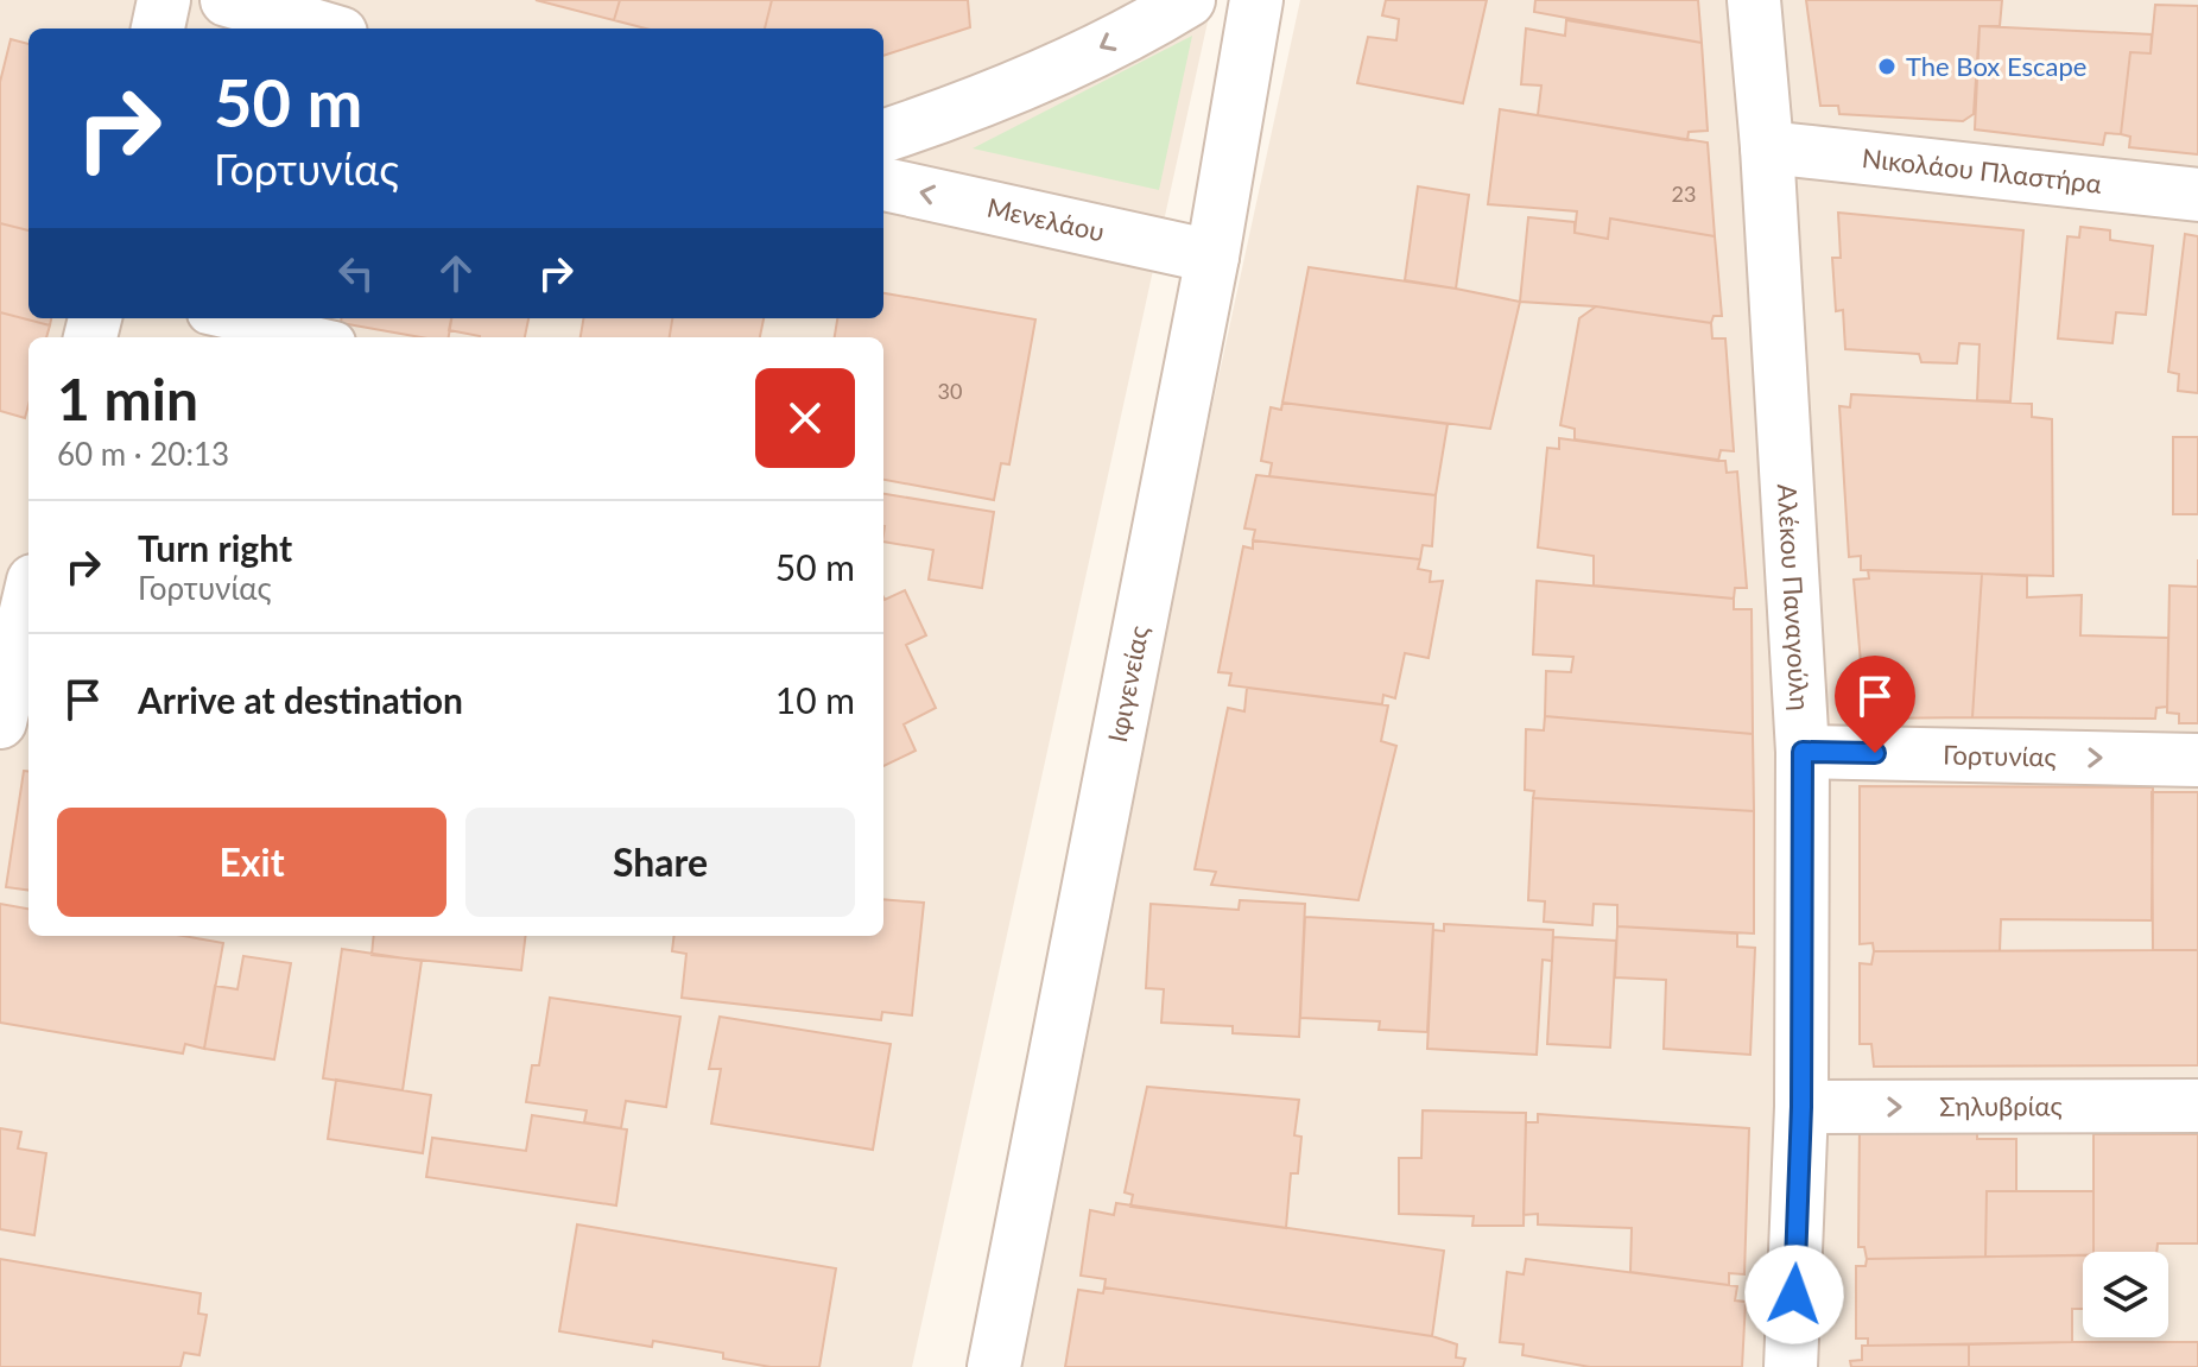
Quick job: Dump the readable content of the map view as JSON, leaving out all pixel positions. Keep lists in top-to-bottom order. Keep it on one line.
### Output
{"streets":{"street":["Νικολάου Πλαστήρα","Μενελάου","Αλέκου Παναγούλη","Ιφιγενείας","Γορτυνίας","Σηλυβρίας"]},"crossings":[["Νικολάου Πλαστήρα","Αλέκου Παναγούλη"],["Μενελάου","Ιφιγενείας"],["Αλέκου Παναγούλη","Γορτυνίας"],["Αλέκου Παναγούλη","Σηλυβρίας"]],"one_way":["Μενελάου","Γορτυνίας","Σηλυβρίας"],"places":["The Box Escape"],"house_numbers":["23","30"],"page":{"turn":["50 m","Γορτυνίας"],"heading":["1 min","60 m · 20:13"],"list":[{"name":"Turn right","note":"Γορτυνίας","value":"50 m"},{"name":"Arrive at destination","value":"10 m"}],"buttons":["Exit","Share"]}}
